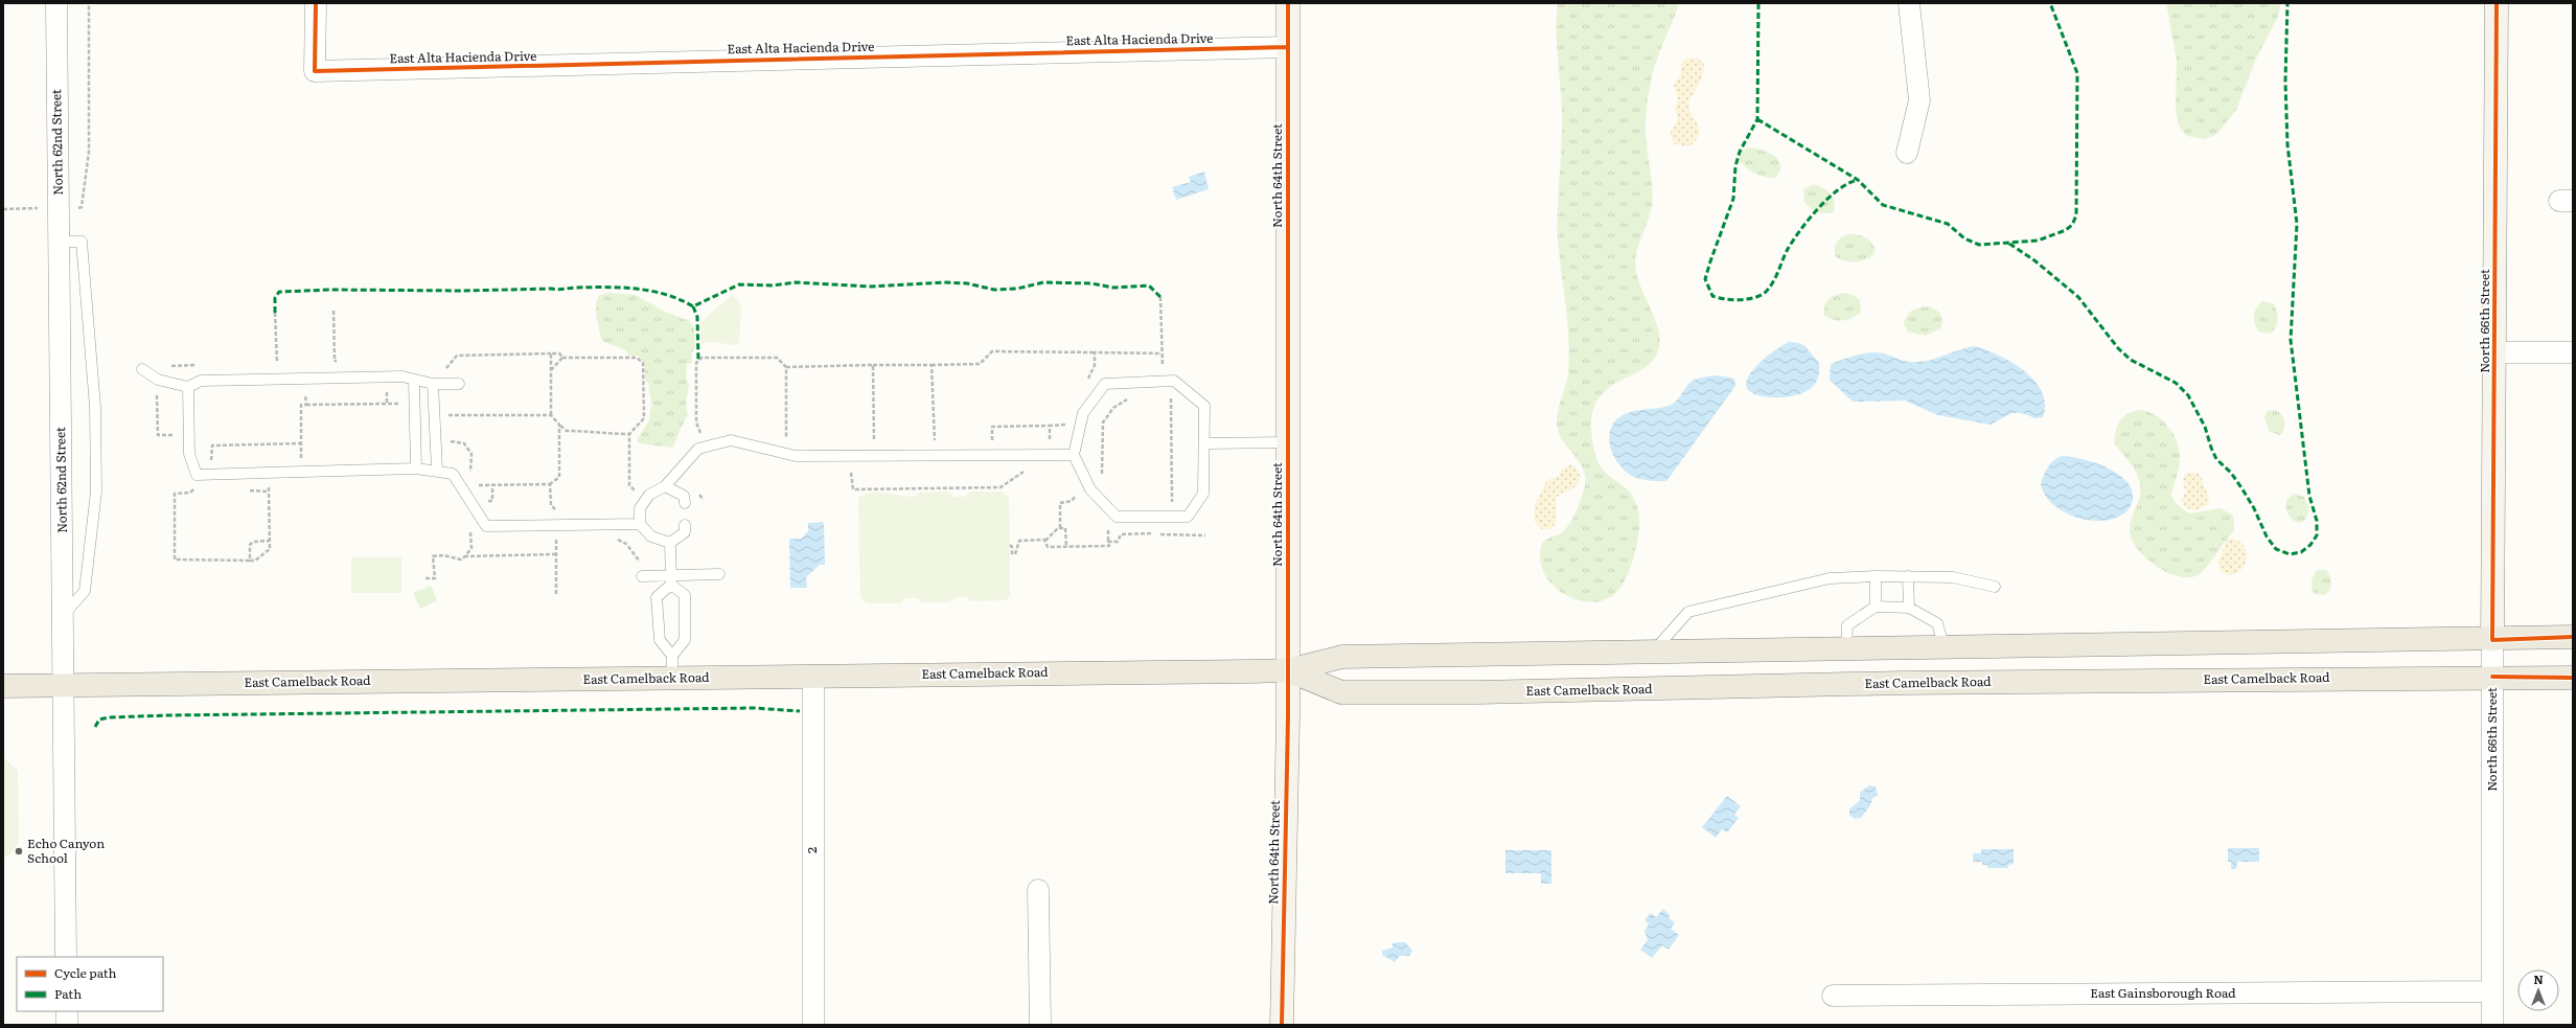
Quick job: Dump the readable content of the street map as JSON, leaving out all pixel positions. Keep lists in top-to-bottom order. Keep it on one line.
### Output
{"streets":{"main road":["East Camelback Road"],"street":["East Alta Hacienda Drive","North 62nd Street","North 64th Street","North 66th Street","2","East Gainsborough Road"]},"crossings":[["East Alta Hacienda Drive","North 64th Street"],["North 62nd Street","East Camelback Road"],["North 64th Street","East Camelback Road"],["North 66th Street","East Camelback Road"],["North 66th Street","East Gainsborough Road"],["East Camelback Road","2"]],"places":["Echo Canyon School"],"legend":["Cycle path","Path"],"north":"top"}
